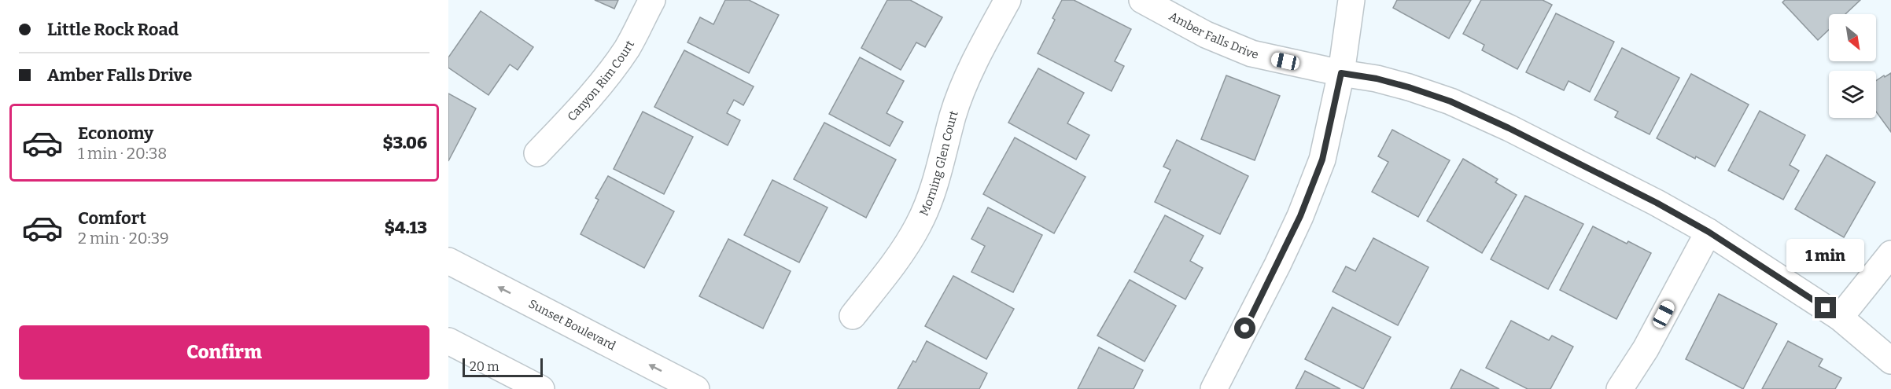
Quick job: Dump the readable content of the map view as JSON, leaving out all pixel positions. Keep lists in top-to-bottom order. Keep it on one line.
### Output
{"streets":{"street":["Amber Falls Drive","Canyon Rim Court","Morning Glen Court","Sunset Boulevard"]},"scale_bar":"20 m","north":"bottom right","page":{"banner":["Little Rock Road","Amber Falls Drive"],"list":[{"name":"Economy","note":"1 min · 20:38","value":"$3.06"},{"name":"Comfort","note":"2 min · 20:39","value":"$4.13"}],"bubble":"1 min","buttons":"Confirm","scale":"20 m"}}
